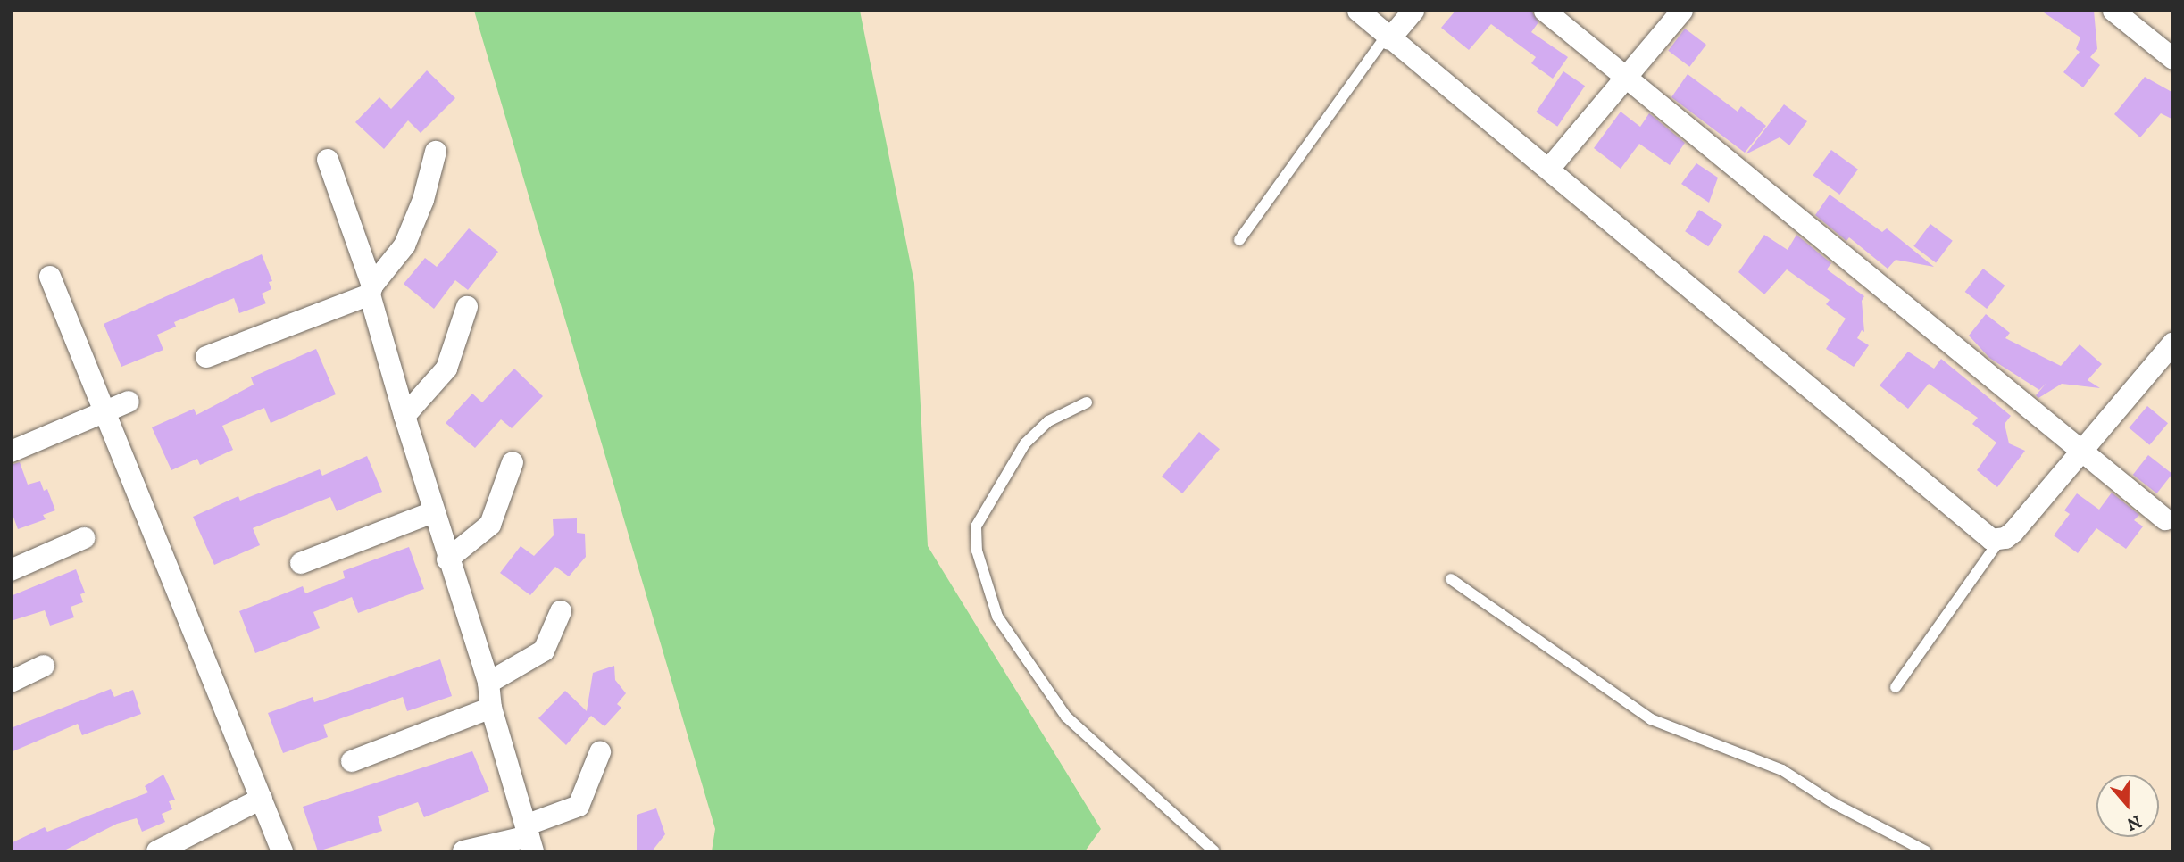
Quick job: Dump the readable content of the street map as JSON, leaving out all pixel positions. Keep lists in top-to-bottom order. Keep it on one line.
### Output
{"north":"bottom"}
